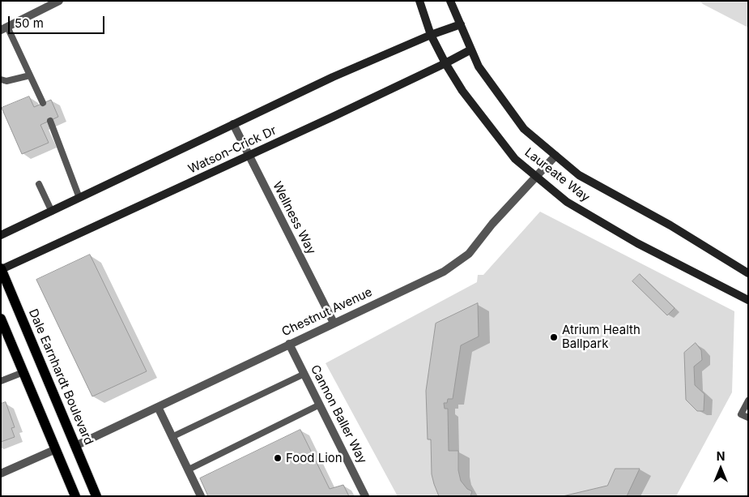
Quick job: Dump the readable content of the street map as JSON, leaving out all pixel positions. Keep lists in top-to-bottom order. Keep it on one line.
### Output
{"streets":{"main road":["Watson-Crick Dr","Laureate Way","Dale Earnhardt Boulevard"],"street":["Wellness Way","Chestnut Avenue","Cannon Baller Way"]},"crossings":[["Watson-Crick Dr","Laureate Way"],["Watson-Crick Dr","Wellness Way"],["Watson-Crick Dr","Dale Earnhardt Boulevard"],["Laureate Way","Chestnut Avenue"],["Wellness Way","Chestnut Avenue"],["Chestnut Avenue","Dale Earnhardt Boulevard"],["Chestnut Avenue","Cannon Baller Way"]],"places":["Atrium Health Ballpark","Food Lion"],"scale_bar":"50 m","north":"top"}
